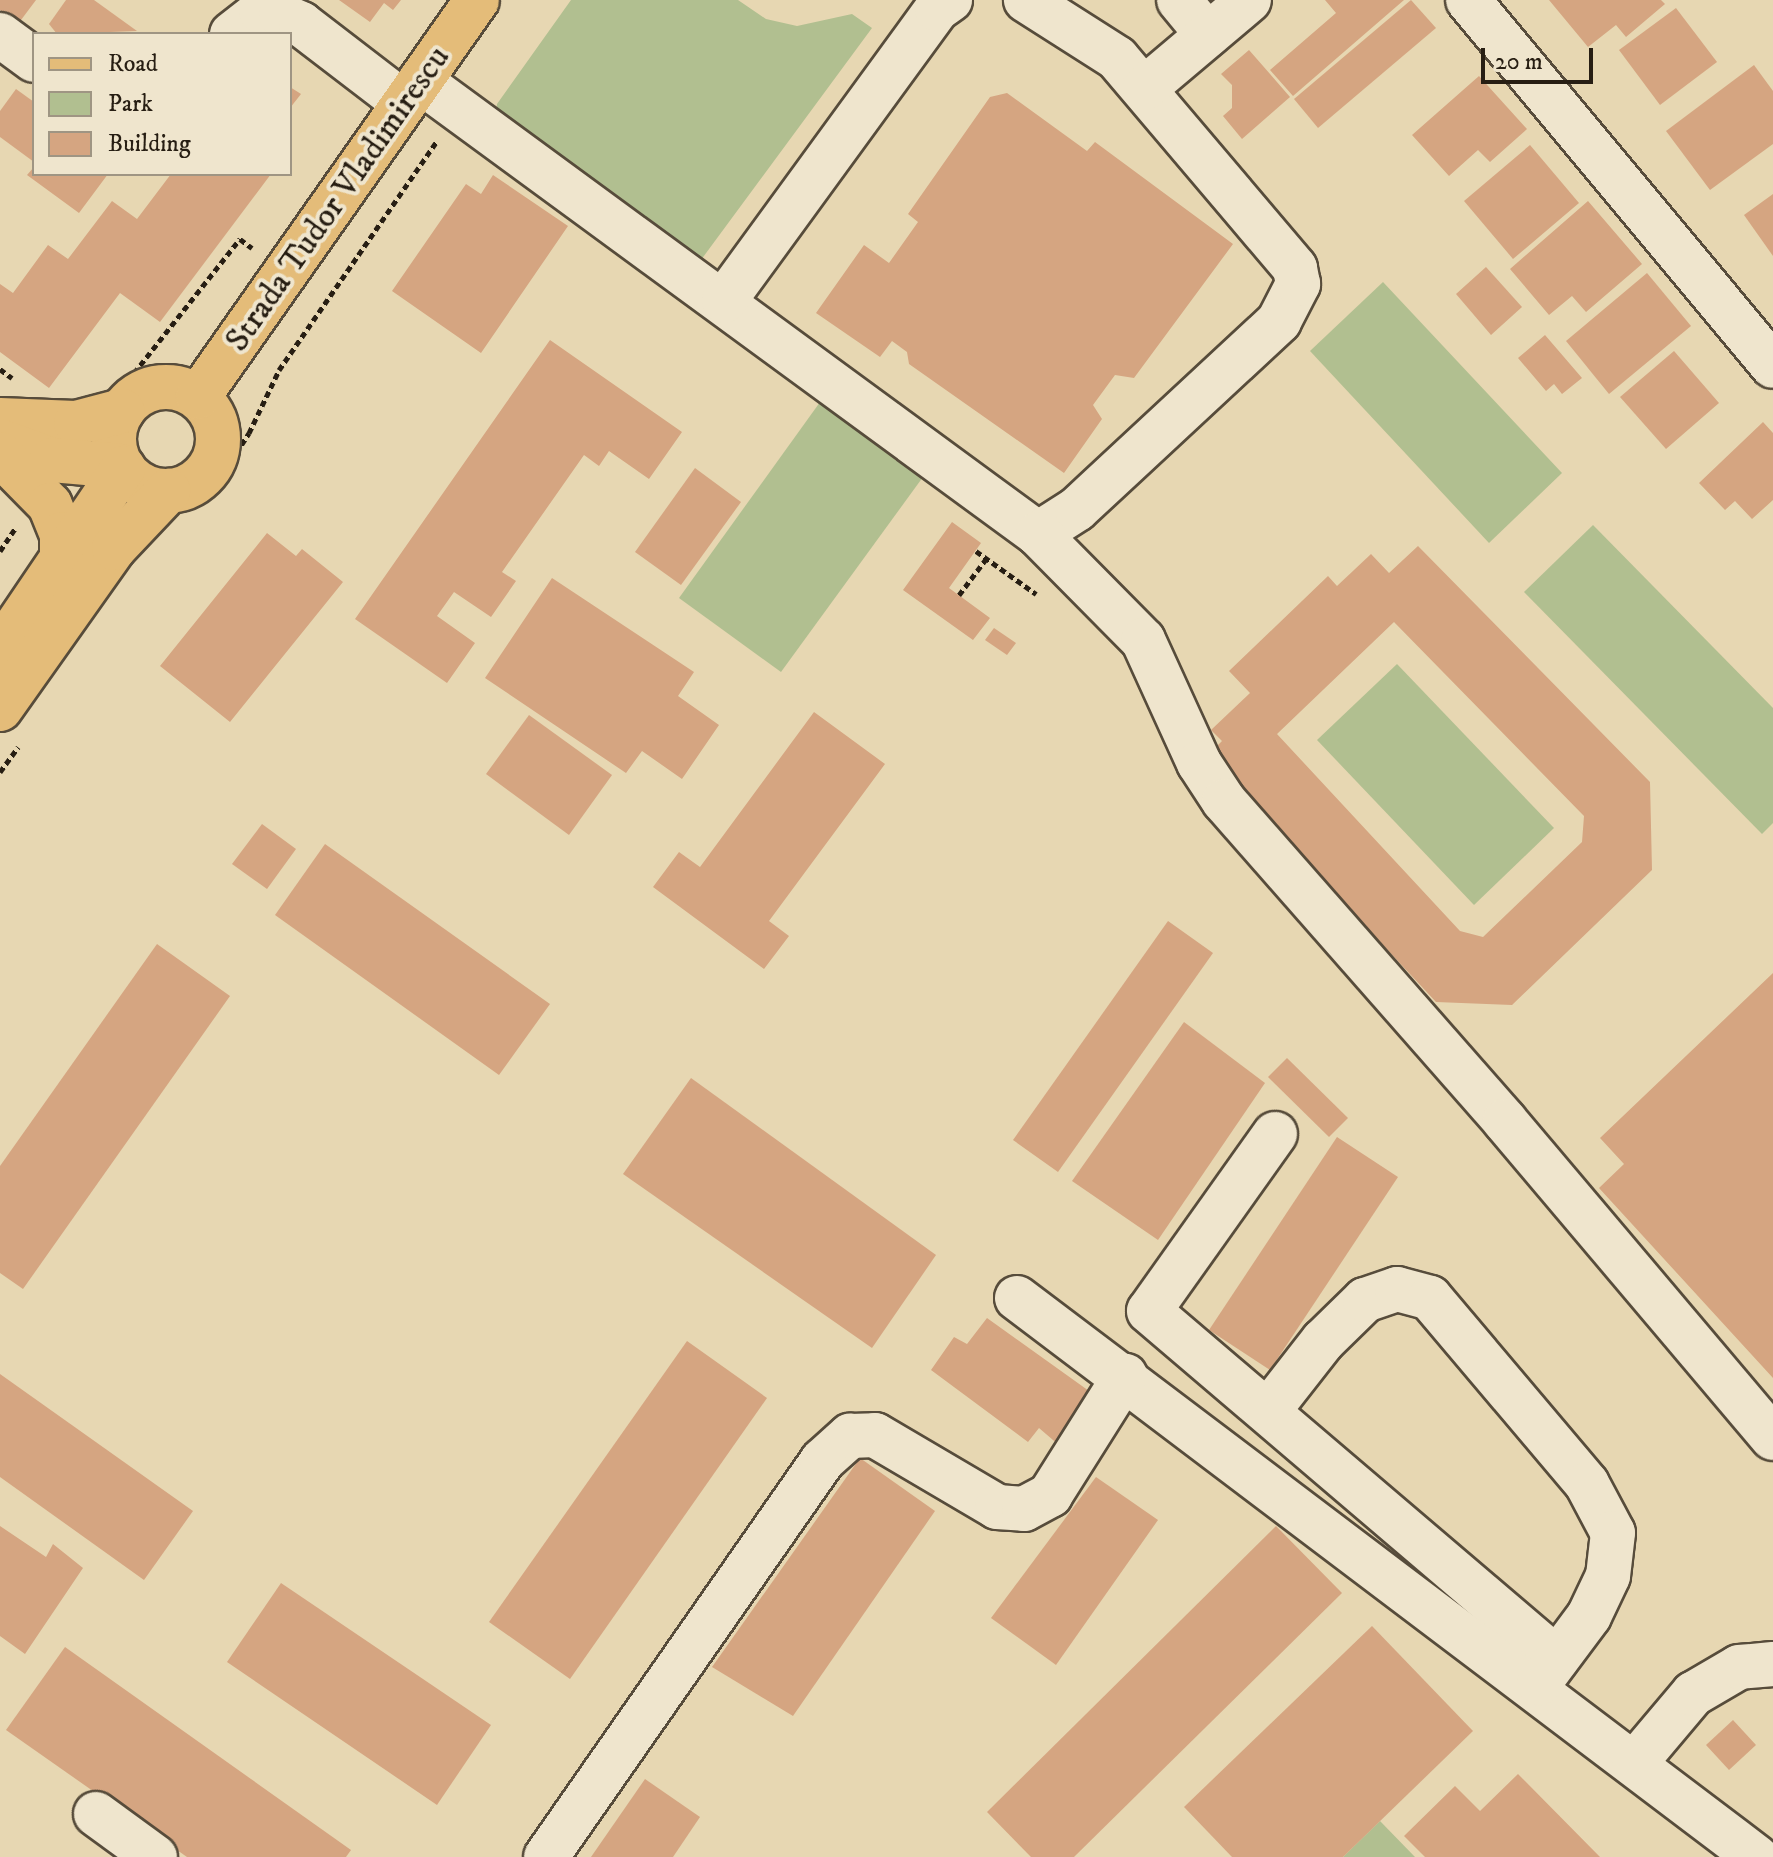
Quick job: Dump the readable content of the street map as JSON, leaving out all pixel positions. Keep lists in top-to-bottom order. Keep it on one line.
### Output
{"streets":{"main road":["Strada Tudor Vladimirescu"]},"legend":["Road","Park","Building"],"scale_bar":"20 m"}
